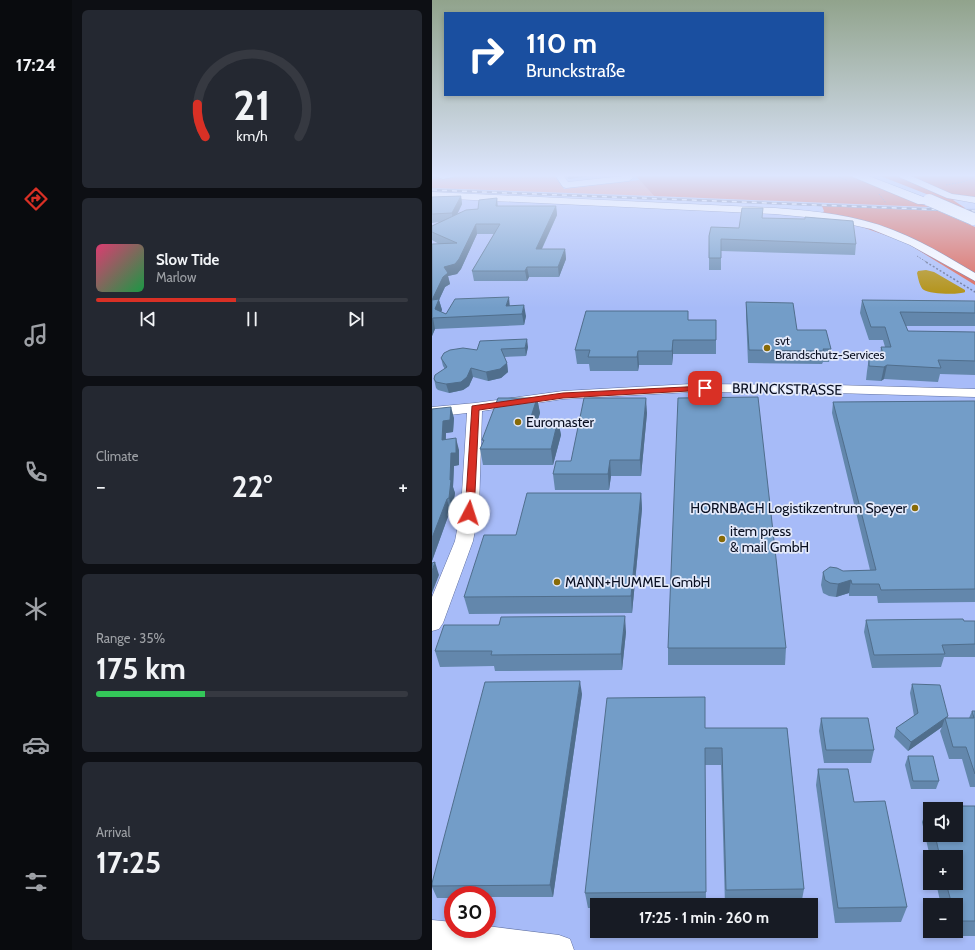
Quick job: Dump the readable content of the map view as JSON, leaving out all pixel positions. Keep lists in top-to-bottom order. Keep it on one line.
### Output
{"streets":{"street":["BRUNCKSTRASSE"]},"places":["svt Brandschutz-Services","Euromaster","HORNBACH Logistikzentrum Speyer","item press & mail GmbH","MANN+HUMMEL GmbH"],"page":{"tabs":"17:24","turn":["110 m","Brunckstraße"],"song":["Slow Tide","Marlow"],"tile":["Climate",["Range · 35%","175 km"],["Arrival","17:25"]],"heat":["−","22°","+"],"map_buttons":["+","−"],"limit":"30","trip":"17:25 · 1 min · 260 m","gauge":["21","km/h"]}}
